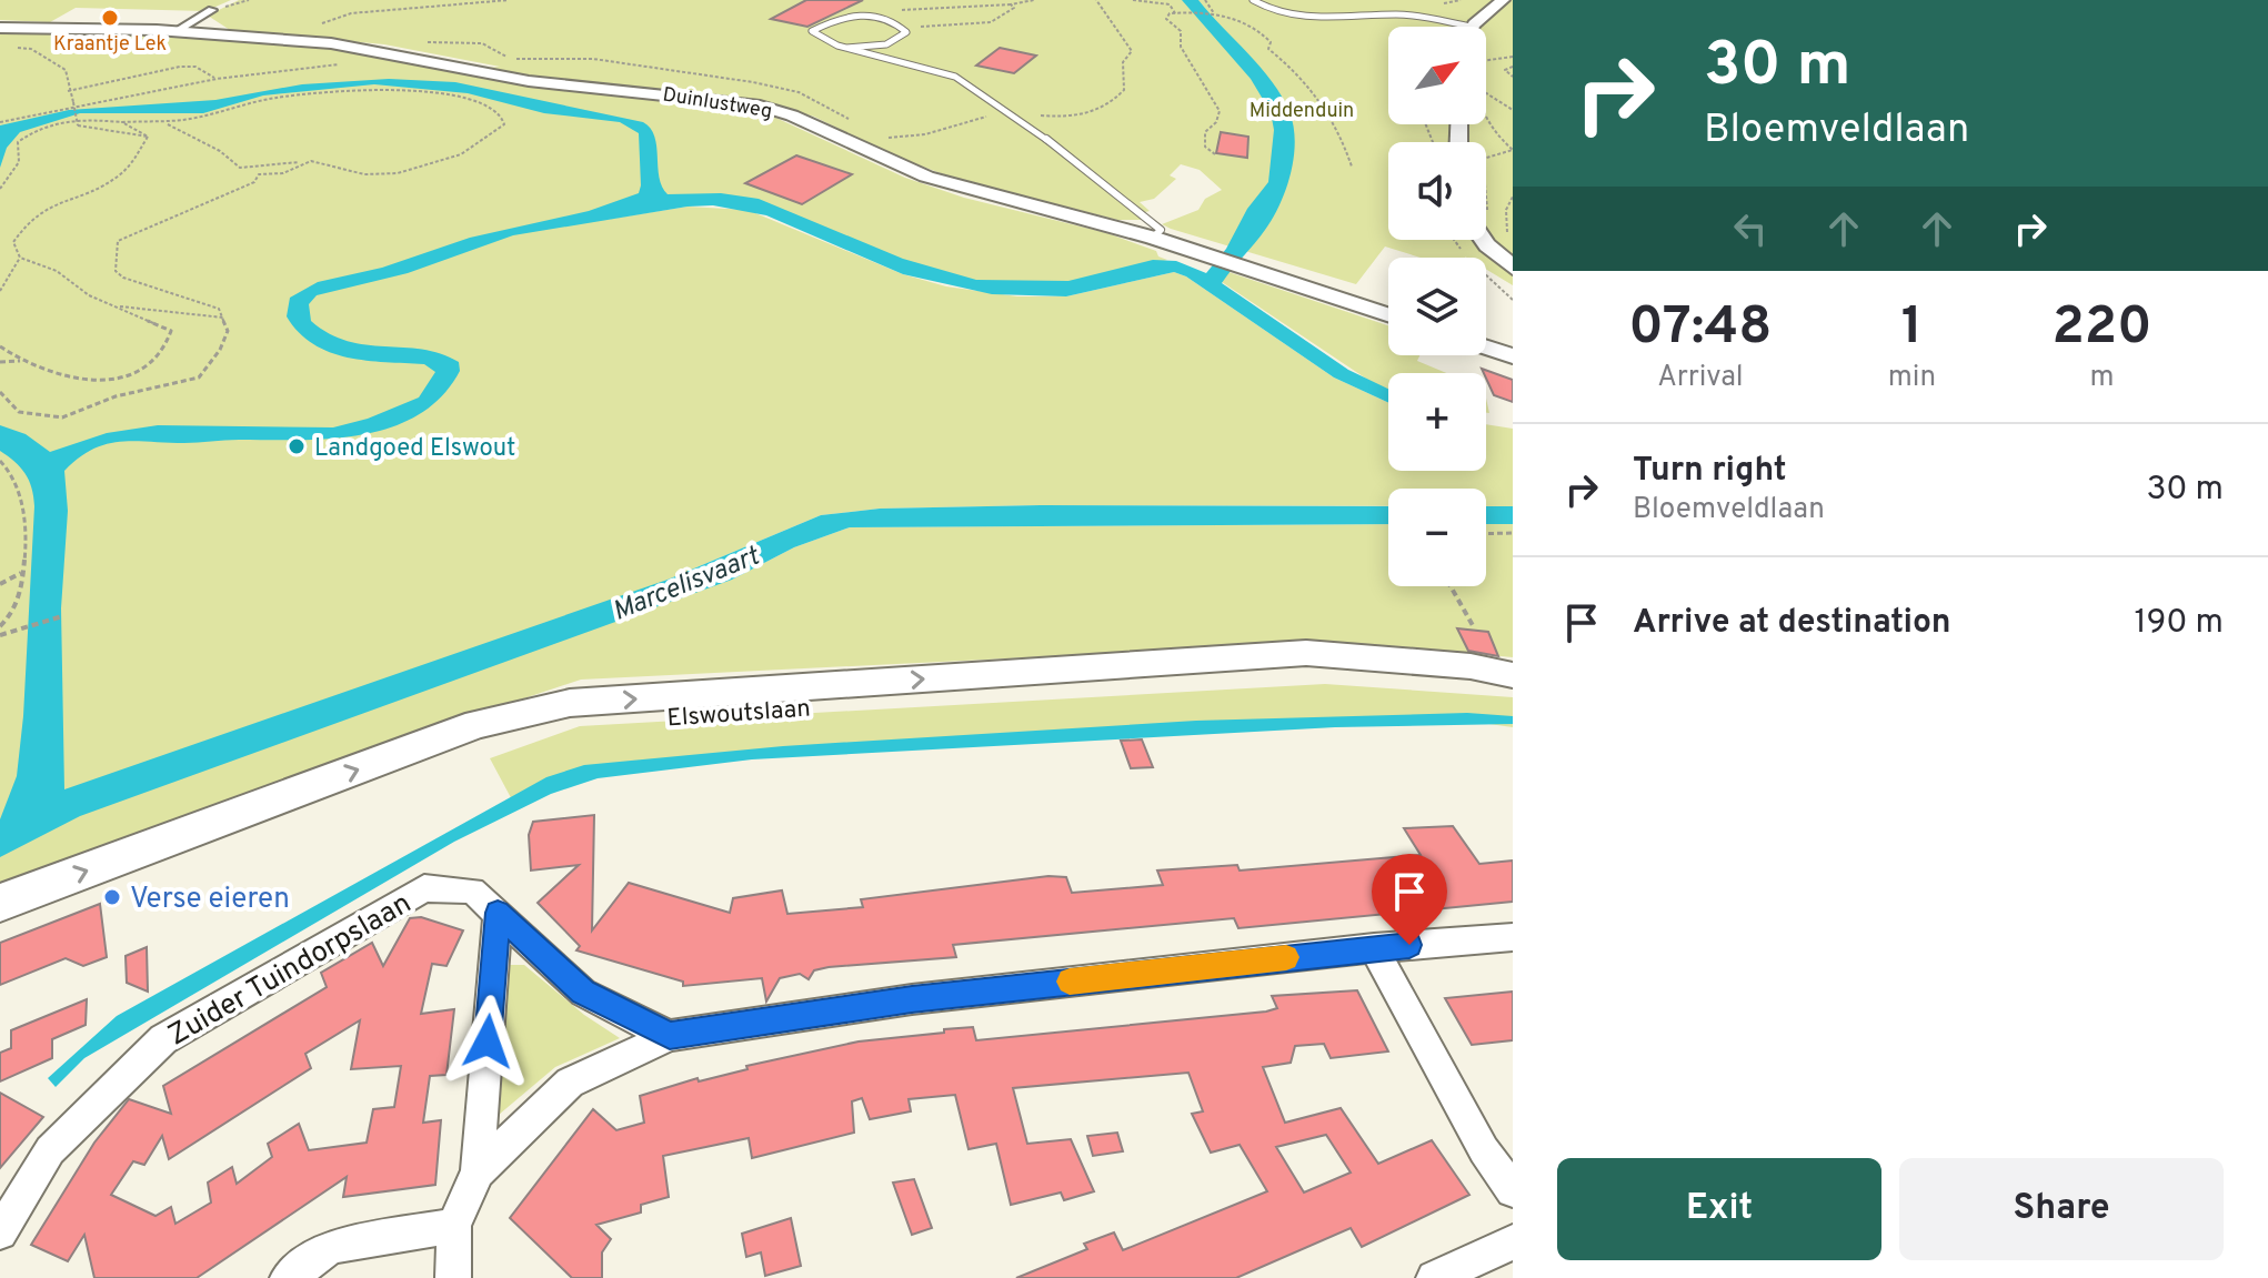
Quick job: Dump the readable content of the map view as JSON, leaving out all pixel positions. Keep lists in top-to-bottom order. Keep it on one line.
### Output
{"streets":{"street":["Duinlustweg","Elswoutslaan","Zuider Tuindorpslaan"]},"one_way":["Elswoutslaan"],"water":["Marcelisvaart"],"parks":["Middenduin"],"places":["Kraantje Lek","Landgoed Elswout","Verse eieren"],"north":"top right","page":{"turn":["30 m","Bloemveldlaan"],"map_buttons":["+","−"],"eta":["07:48","Arrival","1","min","220","m"],"list":[{"name":"Turn right","note":"Bloemveldlaan","value":"30 m"},{"name":"Arrive at destination","value":"190 m"}],"buttons":["Exit","Share"]}}
